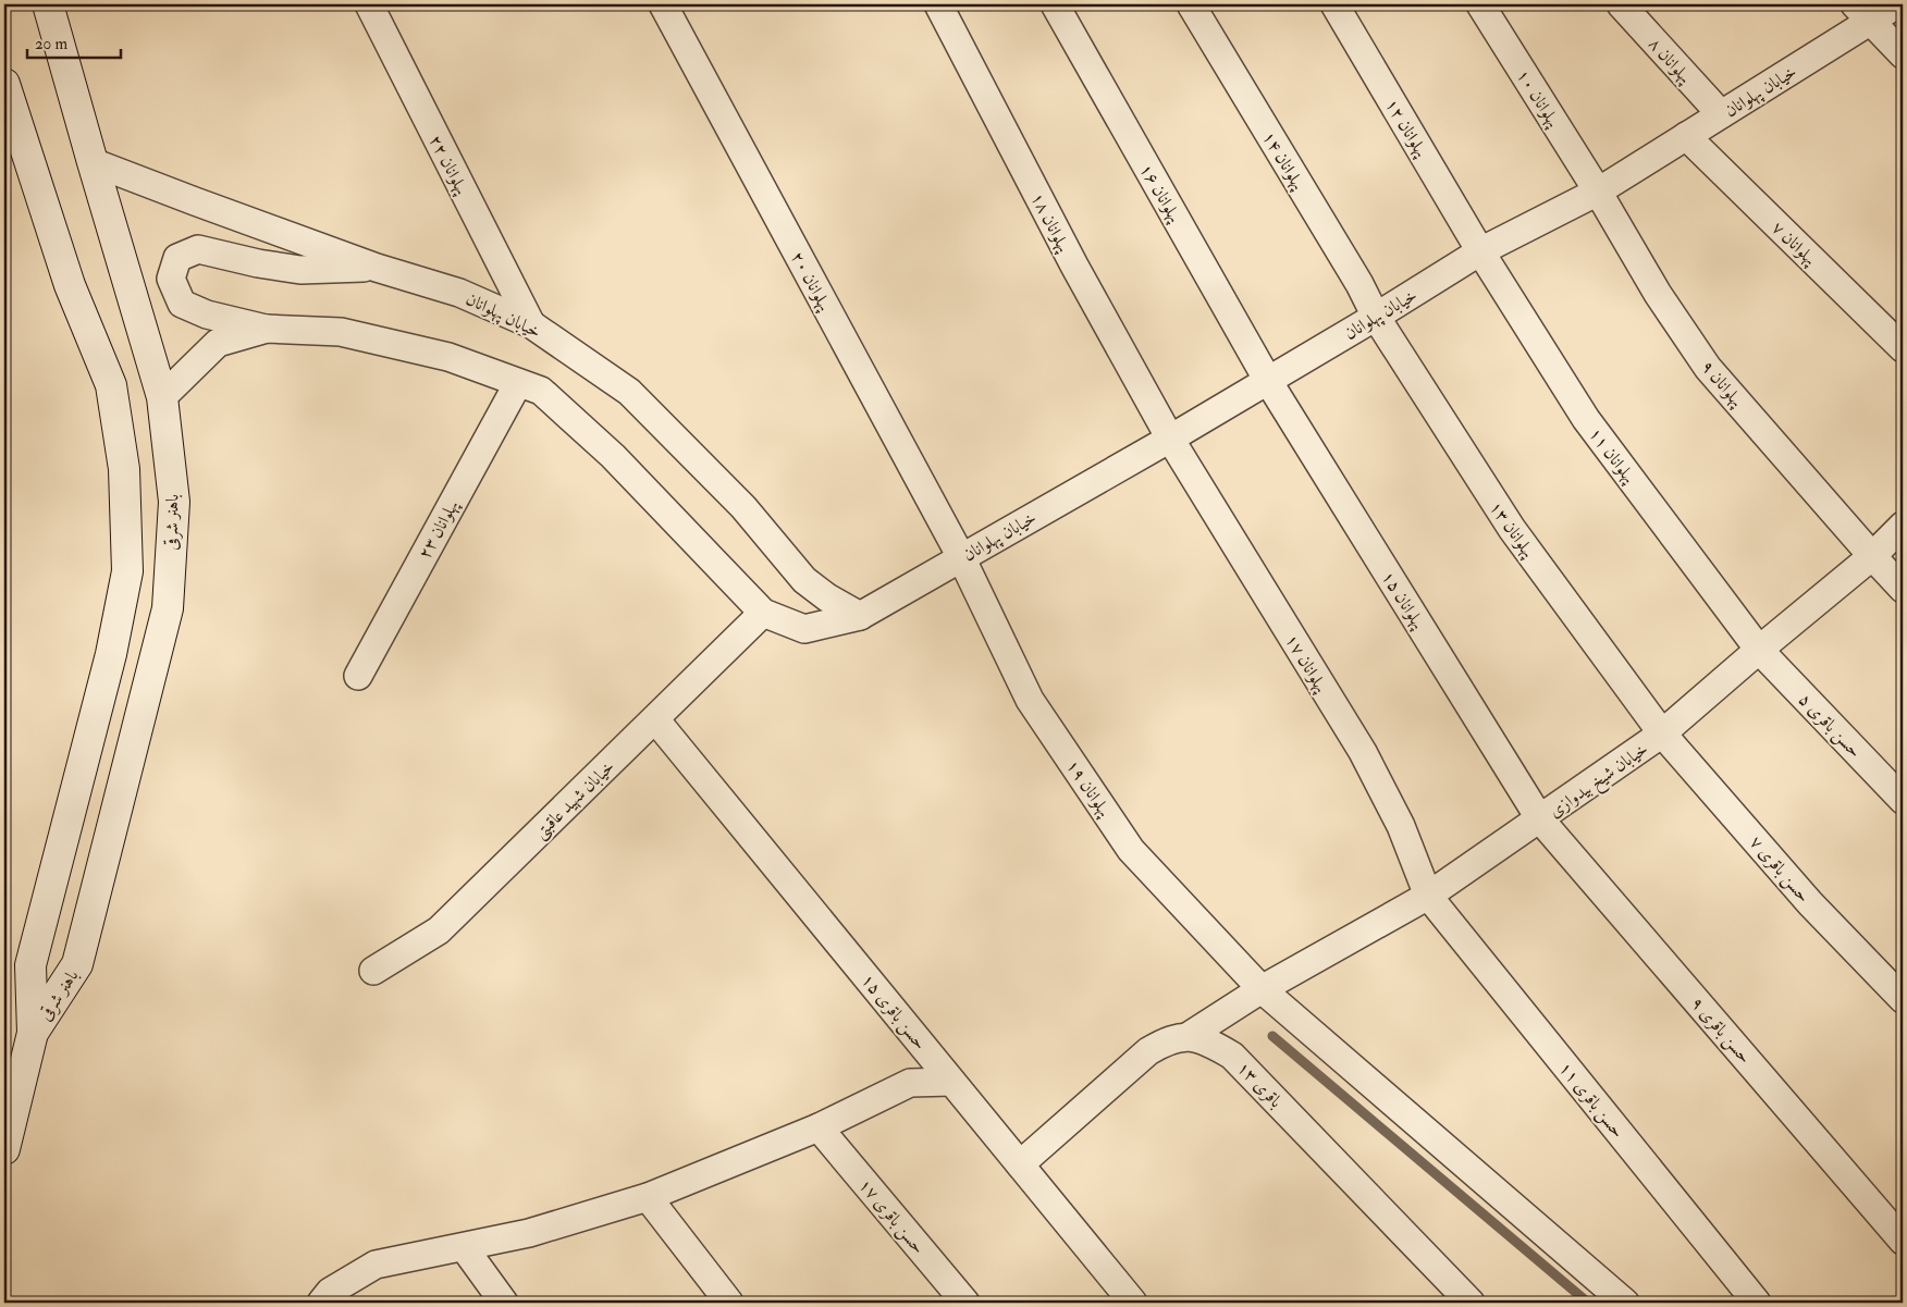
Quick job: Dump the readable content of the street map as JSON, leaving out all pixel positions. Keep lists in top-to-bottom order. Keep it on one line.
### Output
{"streets":{"street":["پهلوانان ۸","خیابان پهلوانان","پهلوانان ۱۰","پهلوانان ۱۲","پهلوانان ۱۴","پهلوانان ۲۲","پهلوانان ۱۶","پهلوانان ۱۸","پهلوانان ۷","پهلوانان ۲۰","پهلوانان ۹","پهلوانان ۱۱","باهنر شرقی","پهلوانان ۲۳","پهلوانان ۱۳","پهلوانان ۱۵","پهلوانان ۱۷","حسن باقری ۵","خیابان شیخ بیدوازی","پهلوانان ۱۹","خیابان شهید عاقبتی","حسن باقری ۷","حسن باقری ۱۵","حسن باقری ۹","باقری ۱۳","حسن باقری ۱۱","حسن باقری ۱۷"]},"crossings":[["پهلوانان ۸","خیابان پهلوانان"],["خیابان پهلوانان","پهلوانان ۱۰"],["خیابان پهلوانان","پهلوانان ۱۲"],["خیابان پهلوانان","پهلوانان ۱۴"],["خیابان پهلوانان","پهلوانان ۲۲"],["خیابان پهلوانان","پهلوانان ۱۶"],["خیابان پهلوانان","پهلوانان ۱۸"],["خیابان پهلوانان","پهلوانان ۷"],["خیابان پهلوانان","پهلوانان ۲۰"],["خیابان پهلوانان","پهلوانان ۹"],["خیابان پهلوانان","پهلوانان ۱۱"],["خیابان پهلوانان","باهنر شرقی"],["خیابان پهلوانان","پهلوانان ۲۳"],["خیابان پهلوانان","پهلوانان ۱۳"],["خیابان پهلوانان","پهلوانان ۱۵"],["خیابان پهلوانان","پهلوانان ۱۷"],["خیابان پهلوانان","پهلوانان ۱۹"],["خیابان پهلوانان","خیابان شهید عاقبتی"],["پهلوانان ۱۰","پهلوانان ۹"],["پهلوانان ۱۲","پهلوانان ۱۱"],["پهلوانان ۱۴","پهلوانان ۱۳"],["پهلوانان ۱۶","پهلوانان ۱۵"],["پهلوانان ۱۸","پهلوانان ۱۷"],["پهلوانان ۲۰","پهلوانان ۱۹"],["پهلوانان ۹","خیابان شیخ بیدوازی"],["پهلوانان ۱۱","حسن باقری ۵"],["پهلوانان ۱۱","خیابان شیخ بیدوازی"],["پهلوانان ۱۳","خیابان شیخ بیدوازی"],["پهلوانان ۱۳","حسن باقری ۷"],["پهلوانان ۱۵","خیابان شیخ بیدوازی"],["پهلوانان ۱۵","حسن باقری ۹"],["پهلوانان ۱۷","خیابان شیخ بیدوازی"],["پهلوانان ۱۷","حسن باقری ۱۱"],["حسن باقری ۵","خیابان شیخ بیدوازی"],["خیابان شیخ بیدوازی","پهلوانان ۱۹"],["خیابان شیخ بیدوازی","حسن باقری ۷"],["خیابان شیخ بیدوازی","حسن باقری ۹"],["خیابان شیخ بیدوازی","باقری ۱۳"],["خیابان شیخ بیدوازی","حسن باقری ۱۱"],["خیابان شهید عاقبتی","حسن باقری ۱۵"]],"scale_bar":"20 m"}
